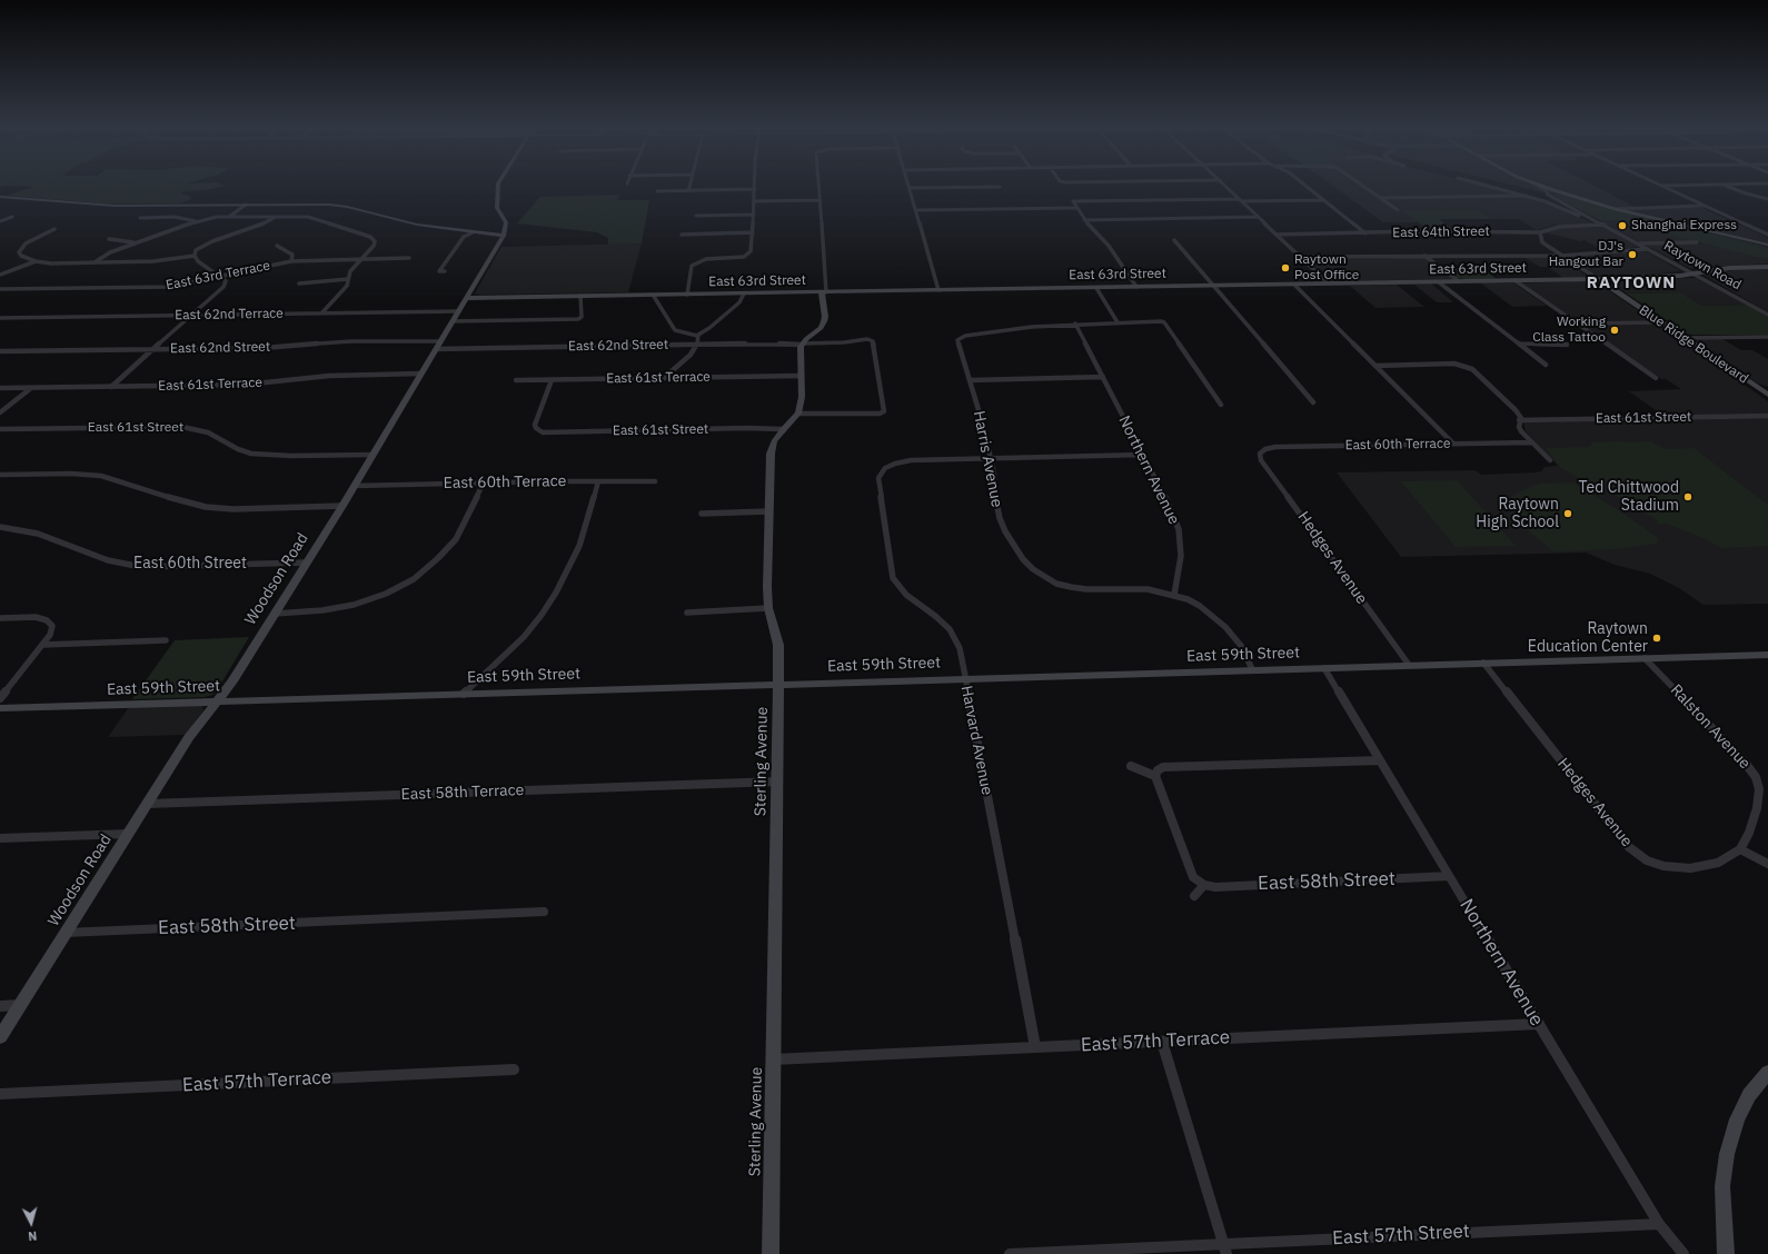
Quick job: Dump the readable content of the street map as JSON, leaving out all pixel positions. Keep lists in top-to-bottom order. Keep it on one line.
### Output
{"streets":{"street":["East 64th Street","Raytown Road","East 63rd Street","East 63rd Terrace","East 62nd Terrace","Blue Ridge Boulevard","East 62nd Street","East 61st Terrace","East 61st Street","East 60th Terrace","Harris Avenue","Northern Avenue","Hedges Avenue","East 60th Street","Woodson Road","East 59th Street","Ralston Avenue","Harvard Avenue","Sterling Avenue","East 58th Terrace","East 58th Street","East 57th Terrace","East 57th Street"]},"crossings":[["East 64th Street","Raytown Road"],["Raytown Road","East 63rd Street"],["East 63rd Street","Blue Ridge Boulevard"],["East 63rd Street","Woodson Road"],["East 62nd Terrace","Woodson Road"],["East 62nd Street","Woodson Road"],["East 62nd Street","Sterling Avenue"],["East 61st Terrace","East 61st Street"],["East 61st Terrace","Woodson Road"],["East 61st Street","Woodson Road"],["East 61st Street","Sterling Avenue"],["East 60th Terrace","Hedges Avenue"],["East 60th Terrace","Woodson Road"],["Harris Avenue","Northern Avenue"],["Harris Avenue","Harvard Avenue"],["Northern Avenue","East 59th Street"],["Northern Avenue","East 58th Street"],["Northern Avenue","East 57th Terrace"],["Northern Avenue","East 57th Street"],["Hedges Avenue","East 59th Street"],["Hedges Avenue","Ralston Avenue"],["East 60th Street","Woodson Road"],["Woodson Road","East 59th Street"],["Woodson Road","East 58th Terrace"],["Woodson Road","East 58th Street"],["East 59th Street","Ralston Avenue"],["East 59th Street","Harvard Avenue"],["East 59th Street","Sterling Avenue"],["Harvard Avenue","East 57th Terrace"],["Sterling Avenue","East 58th Terrace"],["Sterling Avenue","East 57th Terrace"]],"districts":["RAYTOWN"],"places":["Shanghai Express","DJ's Hangout Bar","Raytown Post Office","Working Class Tattoo","Ted Chittwood Stadium","Raytown High School","Raytown Education Center"],"north":"bottom"}
